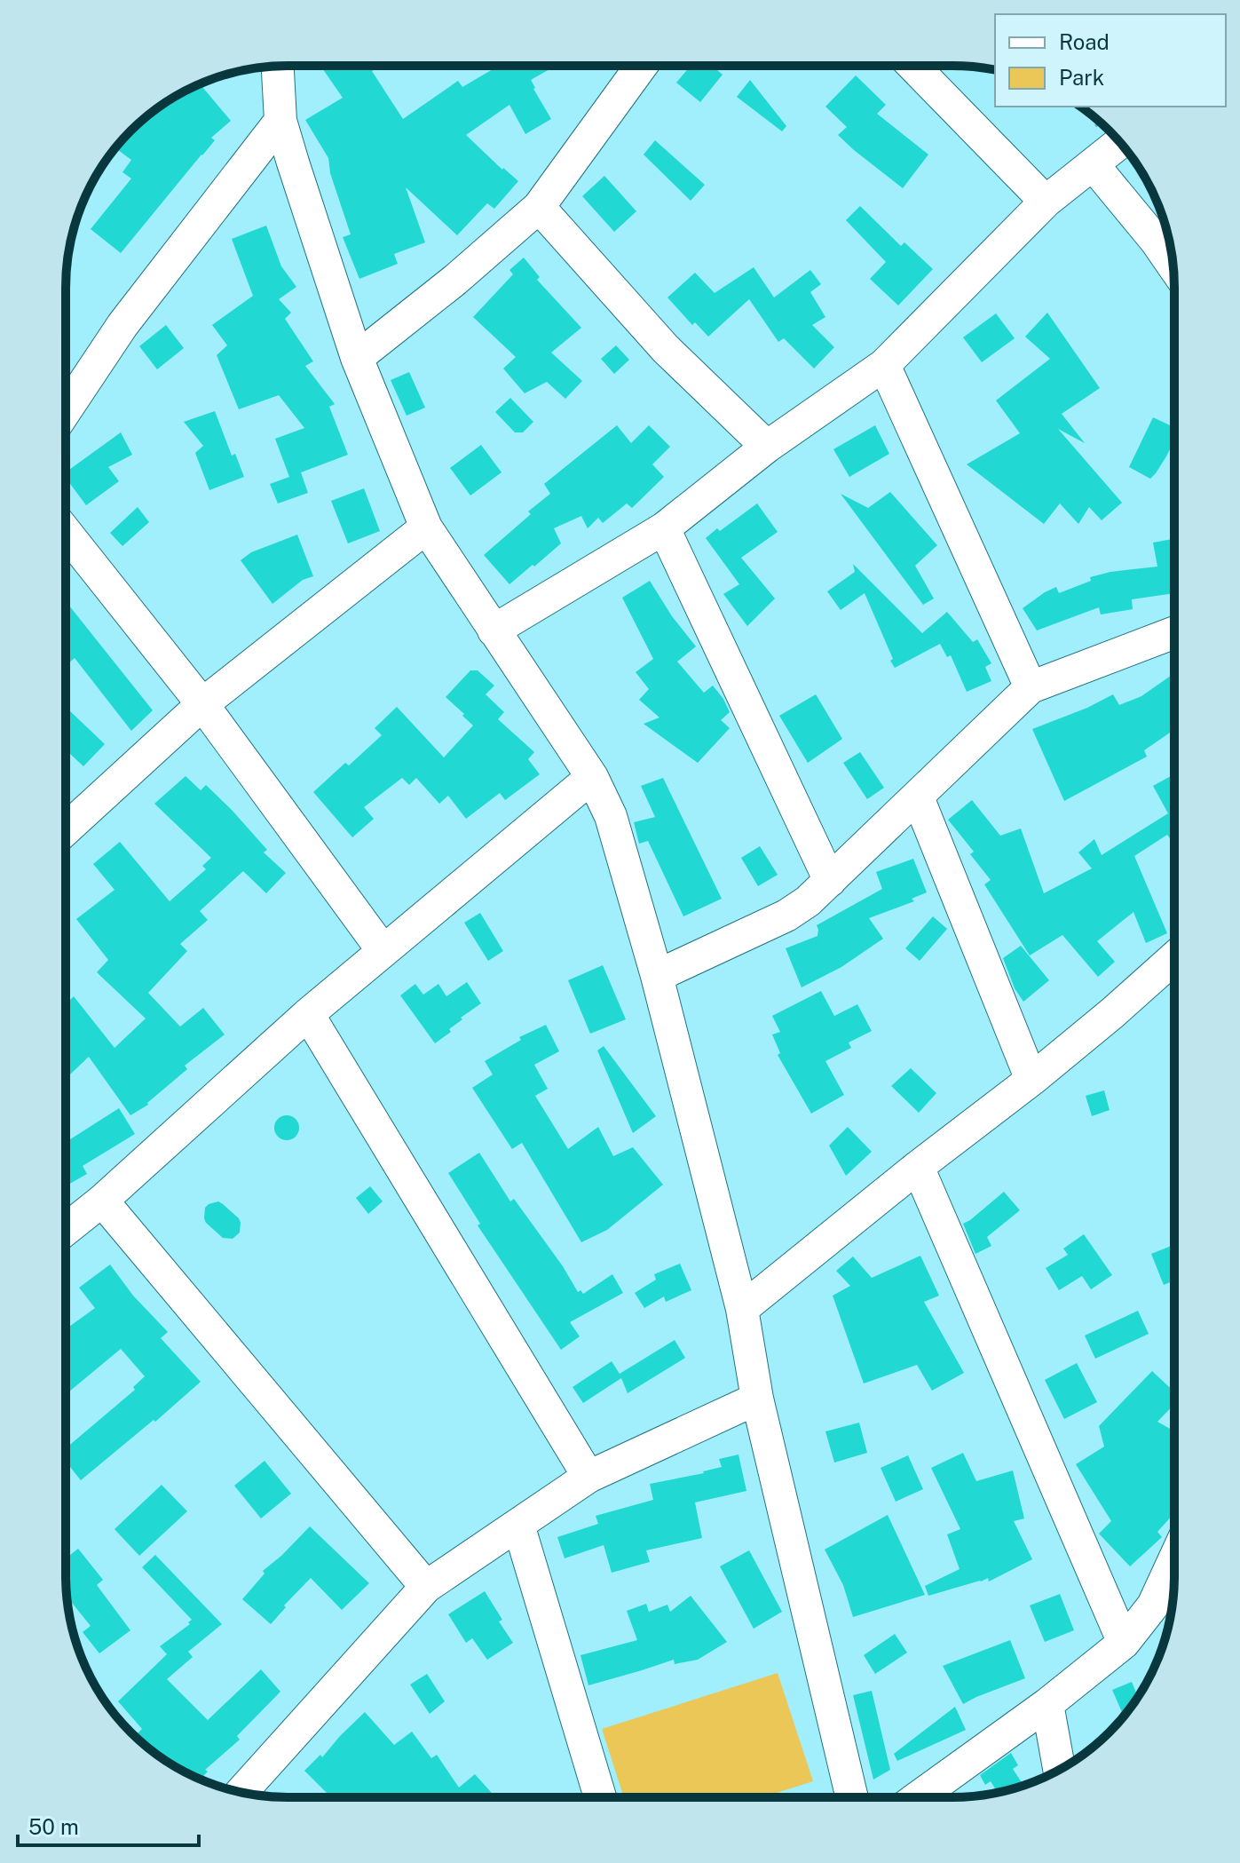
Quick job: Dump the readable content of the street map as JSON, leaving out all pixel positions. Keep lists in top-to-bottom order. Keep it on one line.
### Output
{"legend":["Road","Park"],"scale_bar":"50 m"}
